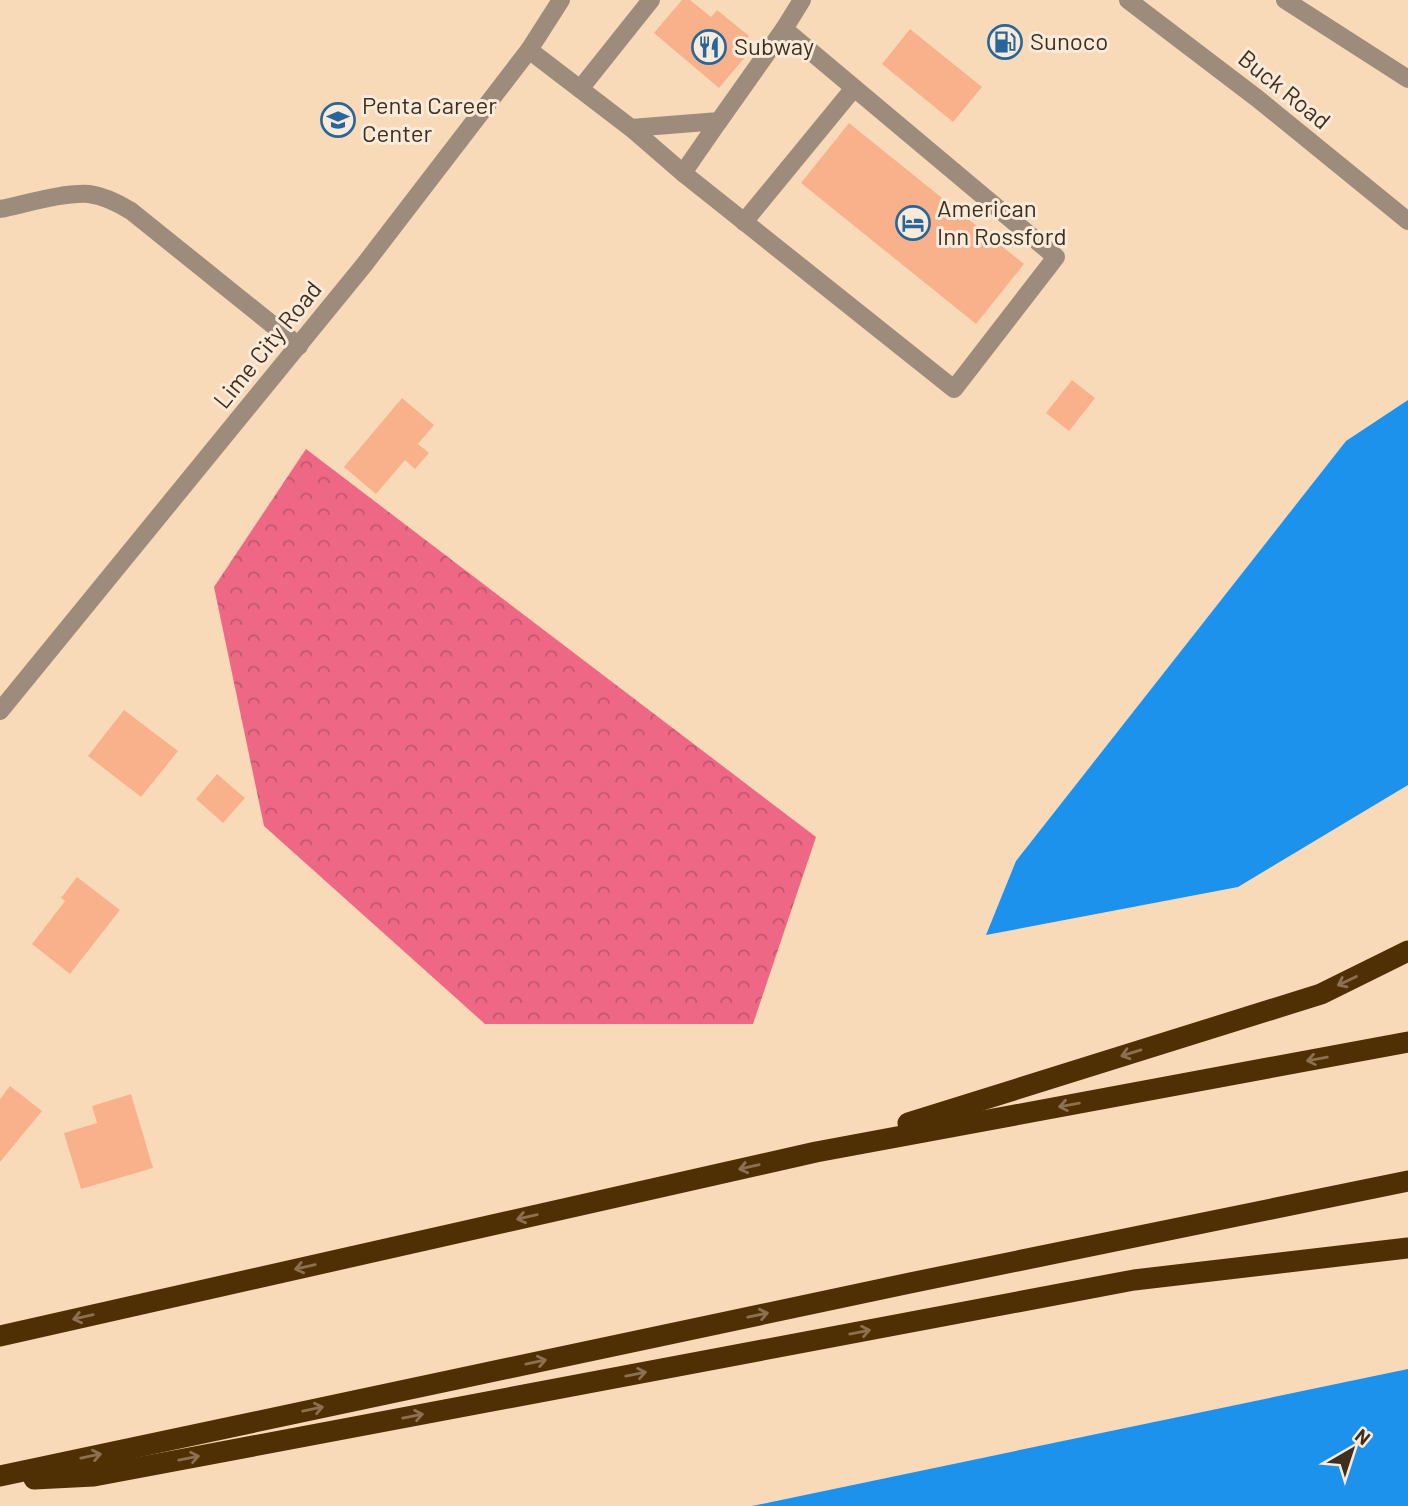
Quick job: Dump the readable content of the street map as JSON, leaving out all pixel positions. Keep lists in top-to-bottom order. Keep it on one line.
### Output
{"streets":{"street":["Buck Road","Lime City Road"]},"places":{"fuel station":["Sunoco"],"restaurant":["Subway"],"school or university":["Penta Career Center"],"hotel":["American Inn Rossford"]},"north":"top right"}
